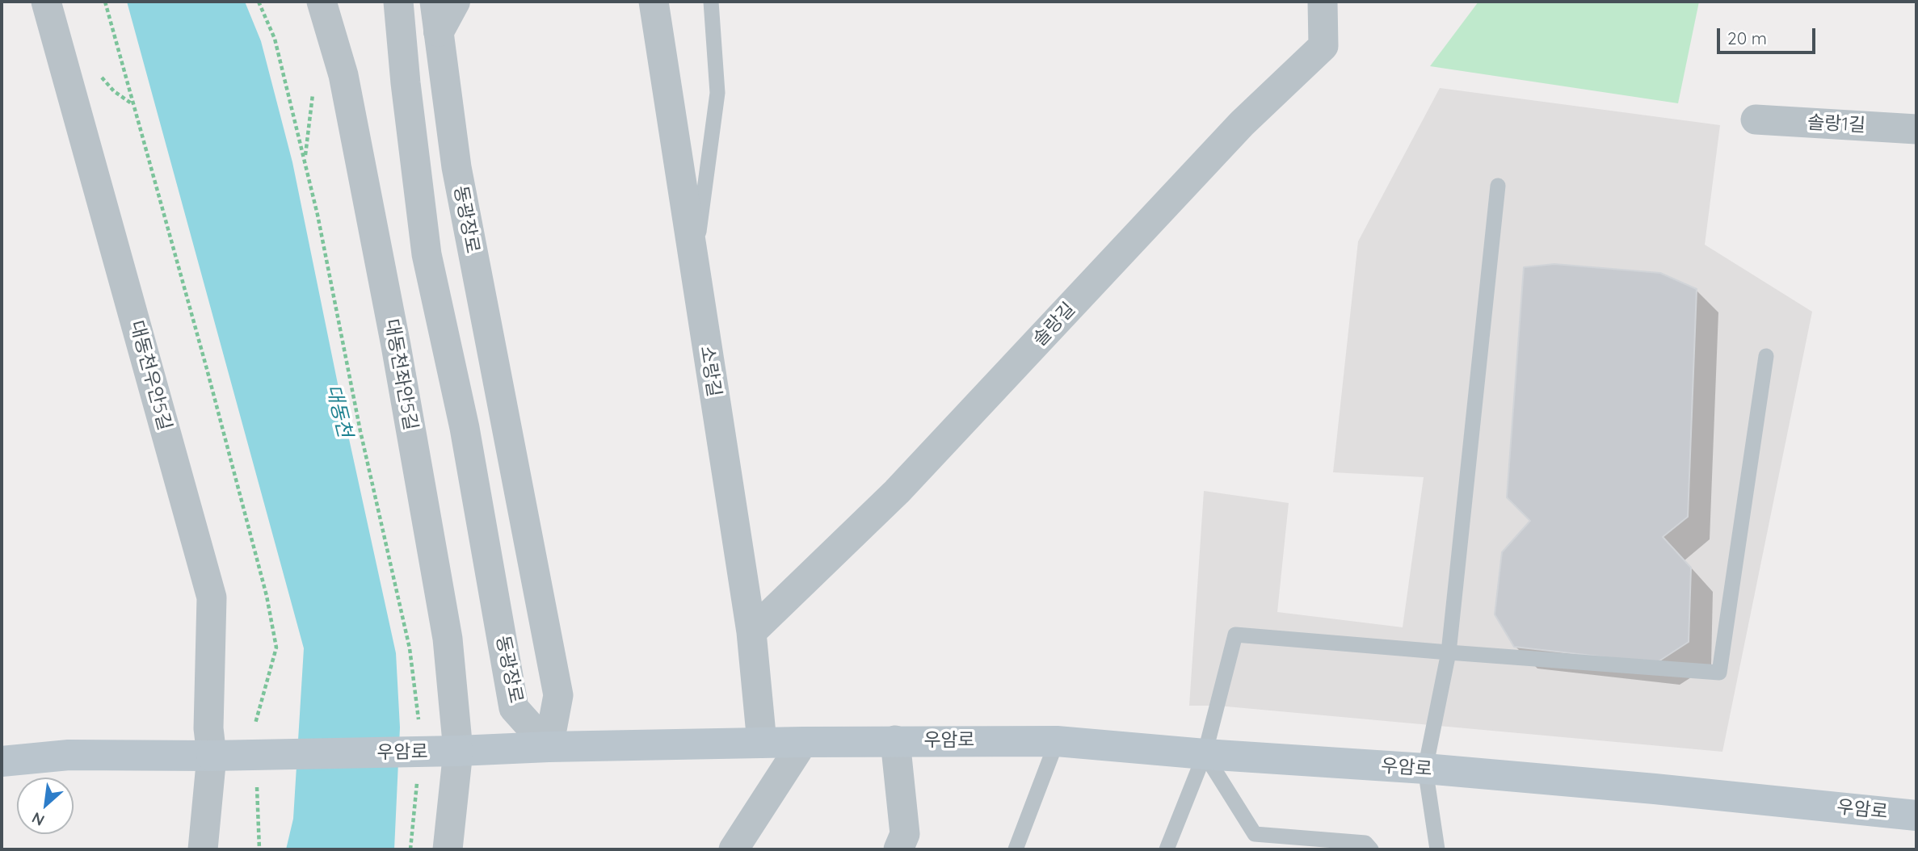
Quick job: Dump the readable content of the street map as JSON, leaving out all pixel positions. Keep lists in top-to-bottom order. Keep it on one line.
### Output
{"streets":{"main road":["우암로"],"street":["솔랑1길","동광장로","솔랑길","소랑길","대동천좌안5길","대동천우안5길"]},"crossings":[["동광장로","우암로"],["솔랑길","소랑길"],["소랑길","우암로"],["대동천좌안5길","우암로"],["대동천우안5길","우암로"]],"water":["대동천"],"scale_bar":"20 m","north":"bottom left"}
